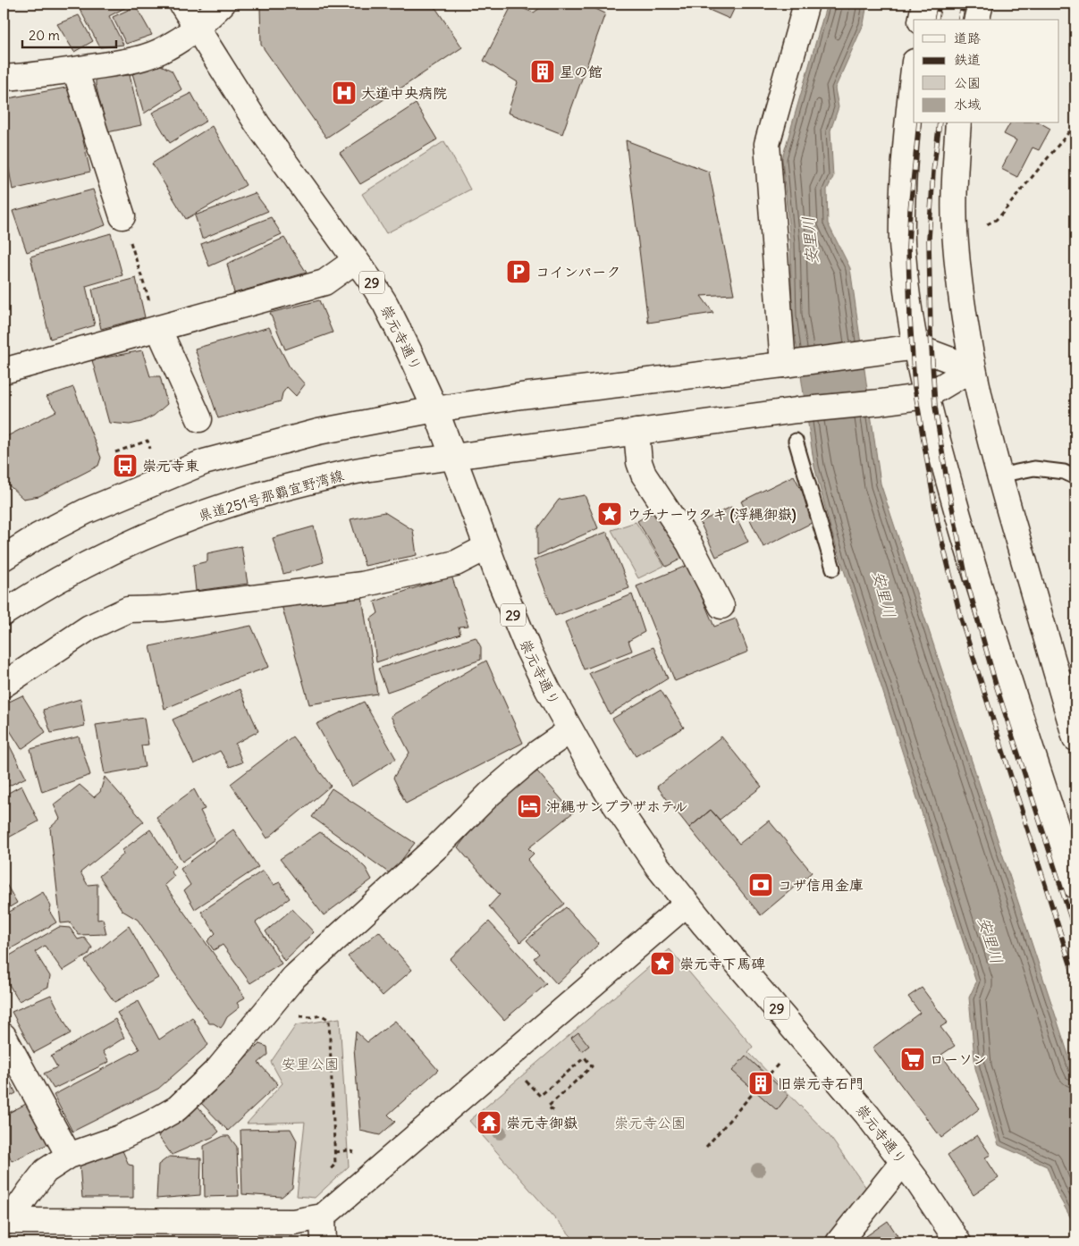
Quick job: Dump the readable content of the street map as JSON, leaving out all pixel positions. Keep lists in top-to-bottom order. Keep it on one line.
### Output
{"streets":{"street":["29","崇元寺通り","県道251号那覇宜野湾線"]},"crossings":[["崇元寺通り","県道251号那覇宜野湾線"]],"water":["安里川"],"parks":["安里公園","崇元寺公園"],"places":{"building":["星の館","旧崇元寺石門"],"hospital":["大道中央病院"],"parking":["コインパーク"],"bus stop":["崇元寺東"],"place":["ウチナーウタキ (浮縄御嶽)","崇元寺下馬碑"],"hotel":["沖縄サンプラザホテル"],"bank":["コザ信用金庫"],"supermarket":["ローソン"],"temple":["崇元寺御嶽"]},"legend":["道路","鉄道","公園","水域"],"scale_bar":"20 m"}
